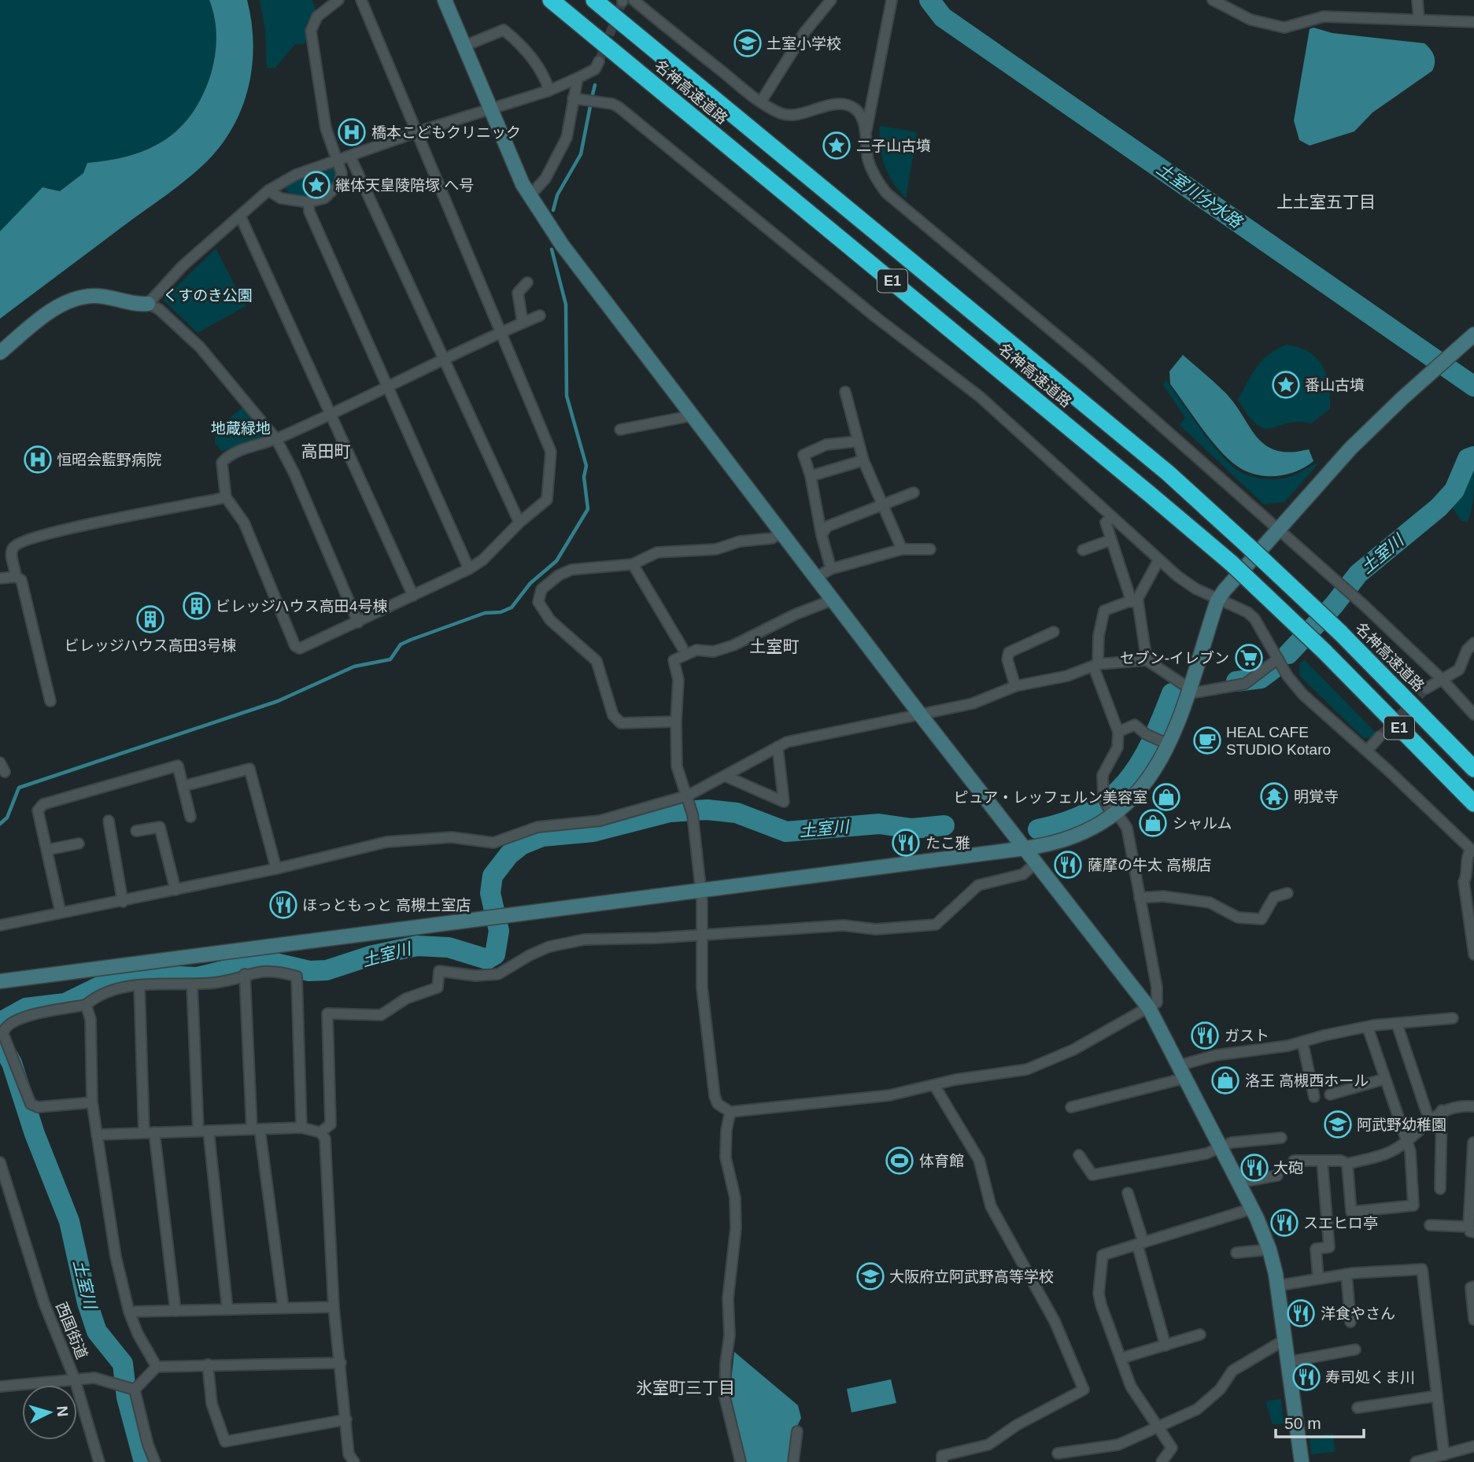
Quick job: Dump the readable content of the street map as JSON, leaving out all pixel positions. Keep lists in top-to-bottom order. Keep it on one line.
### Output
{"streets":{"highway":["名神高速道路","E1"],"street":["西国街道"]},"districts":["上土室五丁目","高田町","土室町","氷室町三丁目"],"water":["土室川分水路","土室川"],"parks":["くすのき公園","地蔵緑地"],"places":{"school or university":["土室小学校","阿武野幼稚園","大阪府立阿武野高等学校"],"hospital":["橋本こどもクリニック","恒昭会藍野病院"],"place":["二子山古墳","継体天皇陵陪塚 へ号","番山古墳"],"building":["ビレッジハウス高田4号棟","ビレッジハウス高田3号棟"],"supermarket":["セブン-イレブン"],"cafe":["HEAL CAFE STUDIO Kotaro"],"temple":["明覚寺"],"shop":["ピュア・レッフェルン美容室","シャルム","洛王 高槻西ホール"],"restaurant":["たこ雅","薩摩の牛太 高槻店","ほっともっと 高槻土室店","ガスト","大砲","スエヒロ亭","洋食やさん","寿司処くま川"],"sports":["体育館"]},"scale_bar":"50 m","north":"right"}
